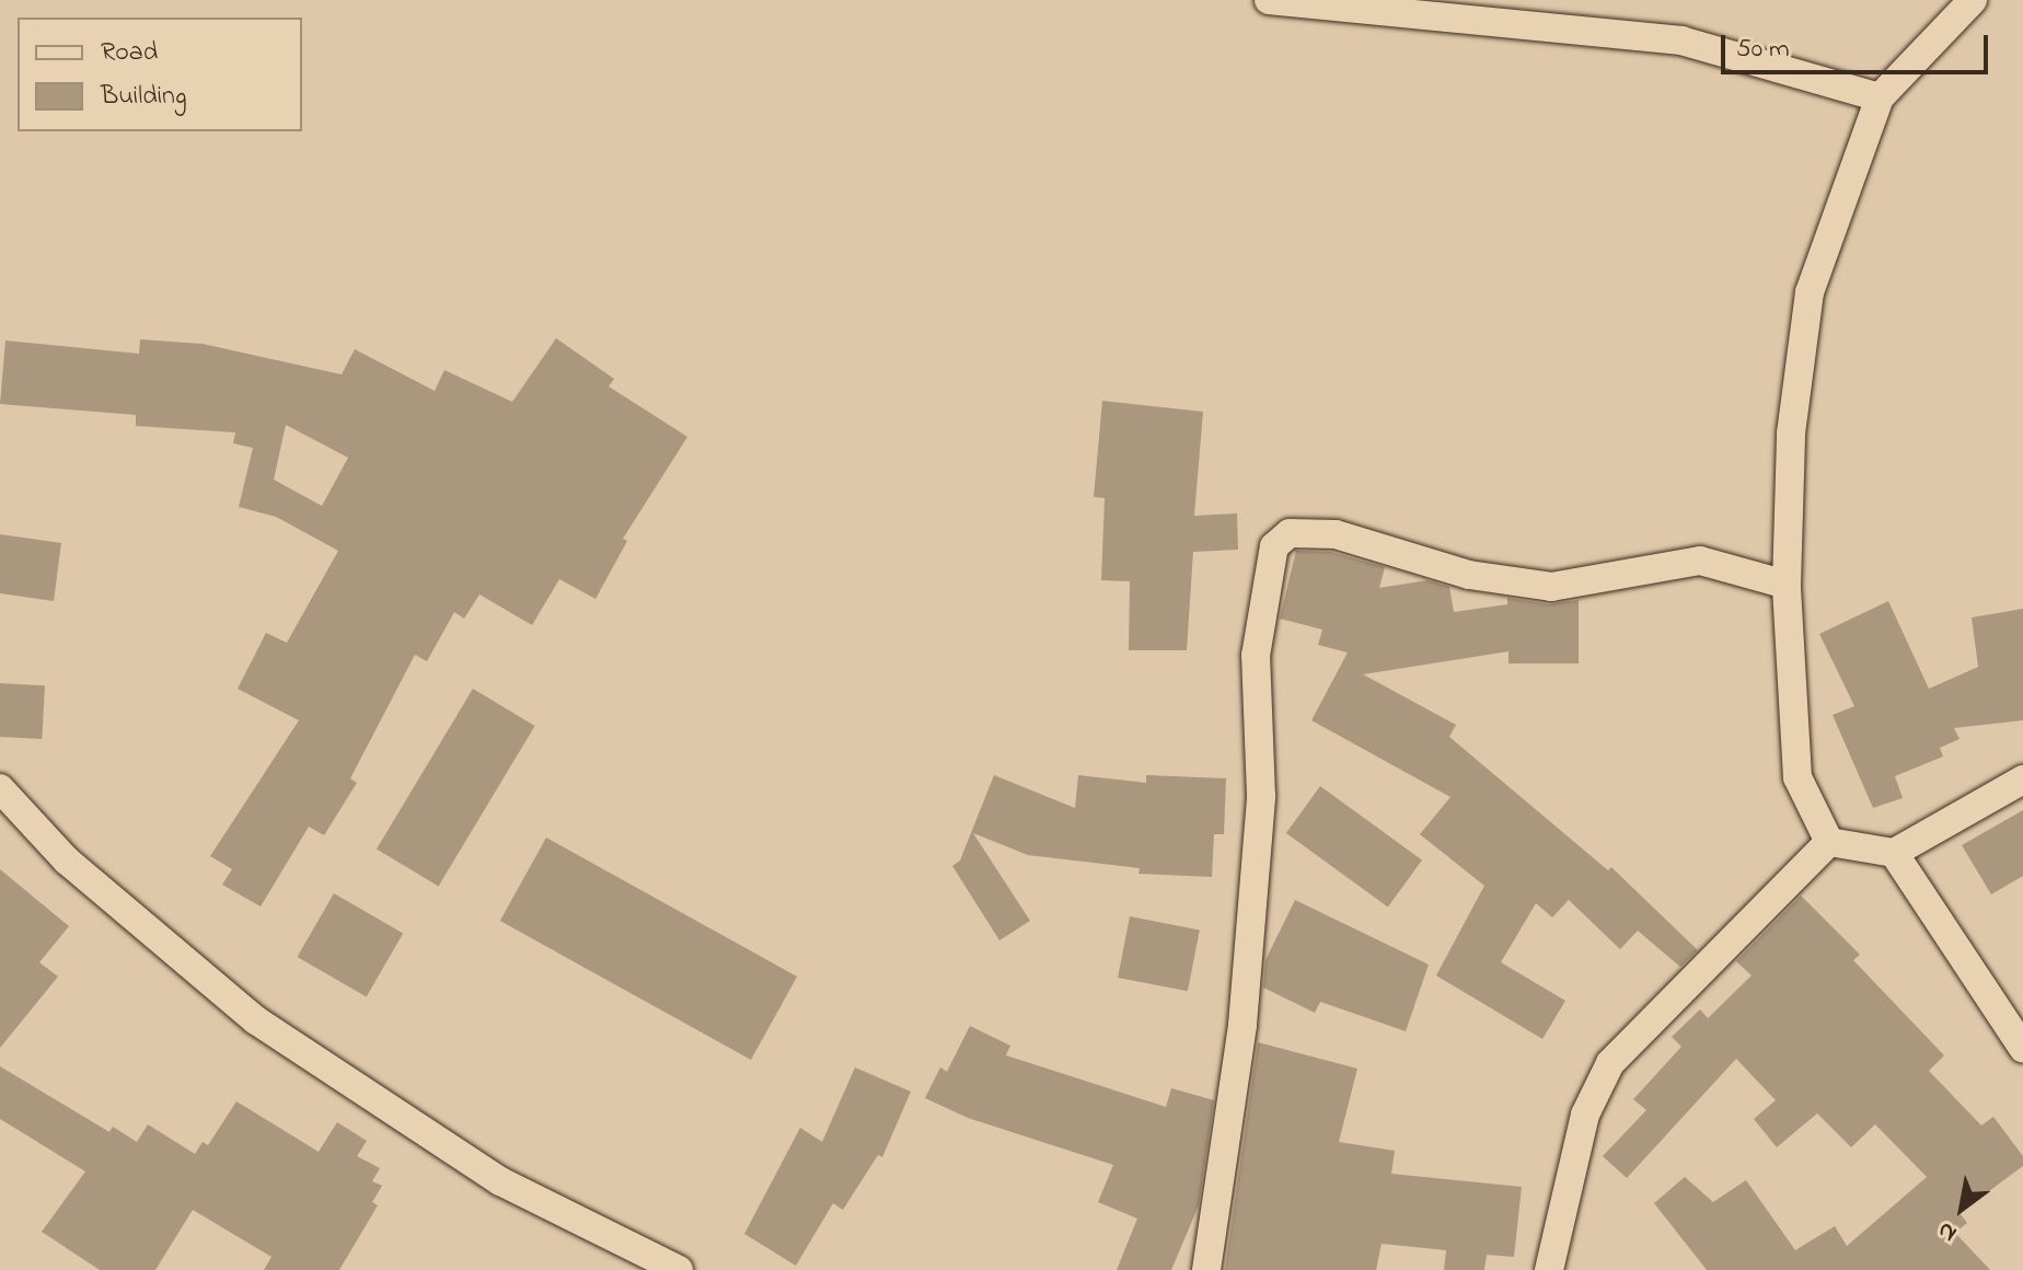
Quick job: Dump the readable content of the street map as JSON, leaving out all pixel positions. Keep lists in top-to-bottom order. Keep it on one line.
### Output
{"legend":["Road","Building"],"scale_bar":"50 m","north":"bottom left"}
